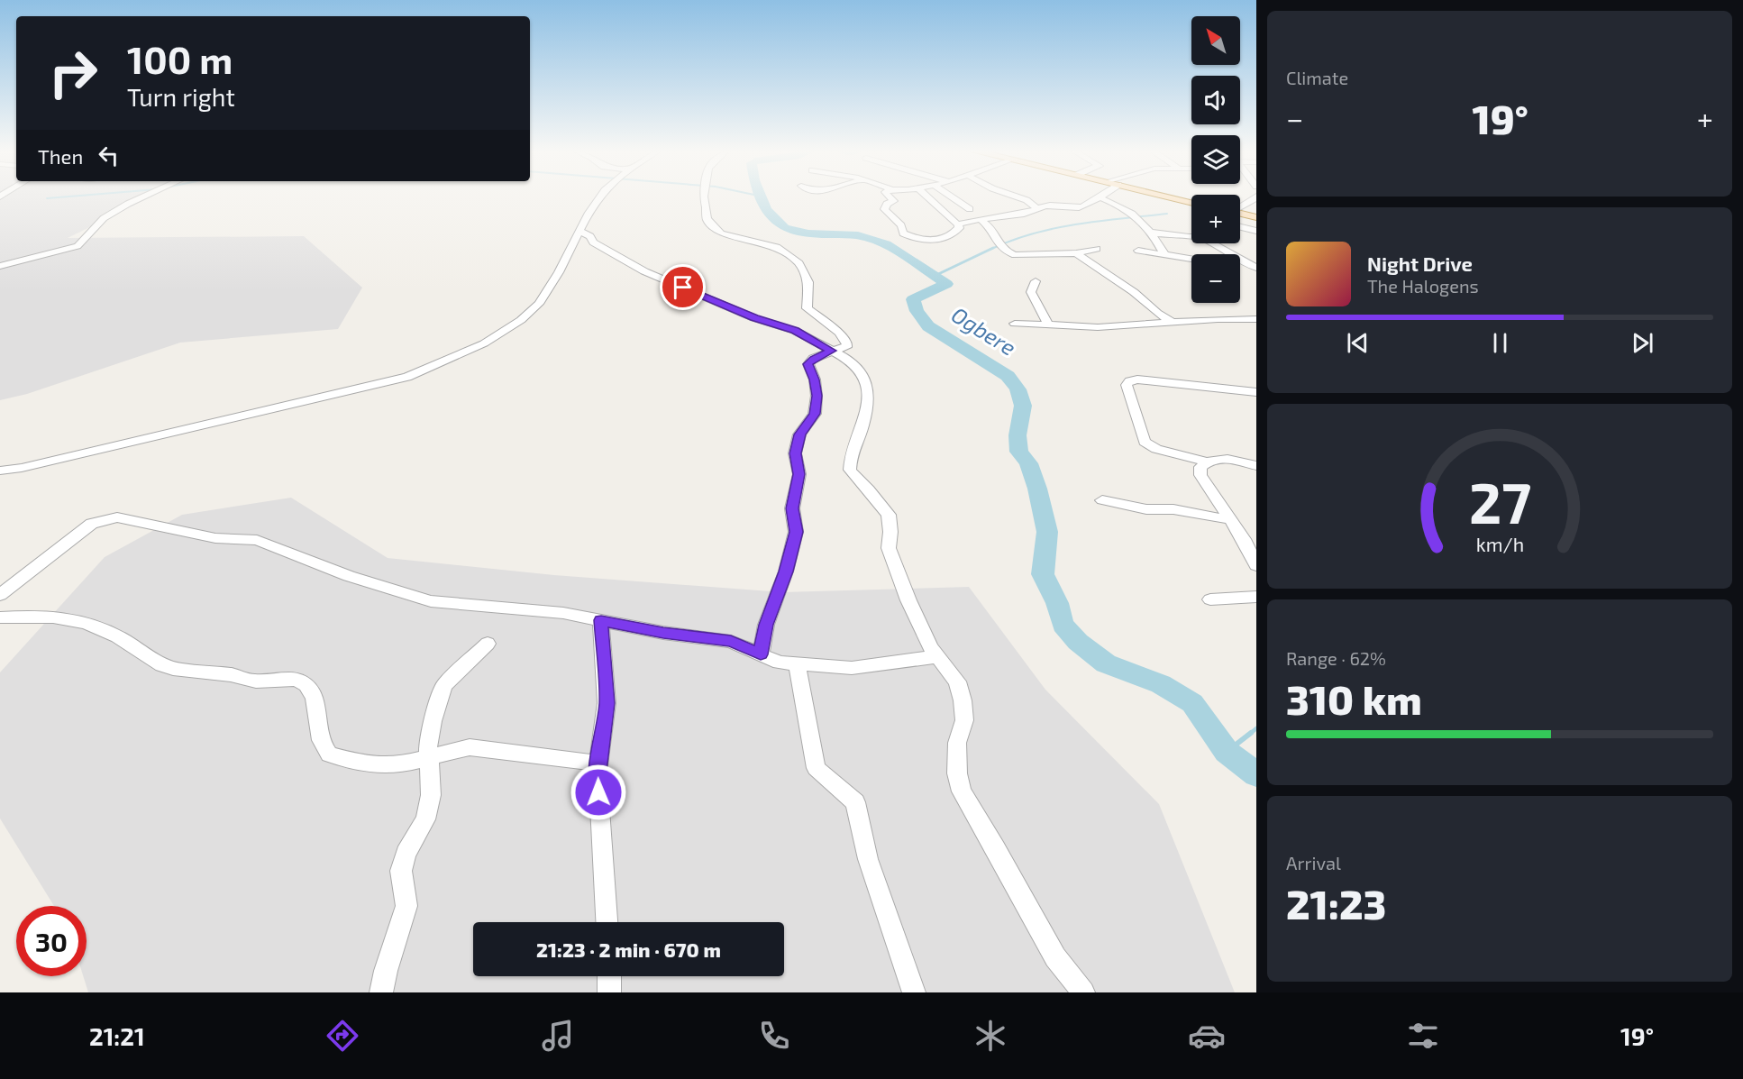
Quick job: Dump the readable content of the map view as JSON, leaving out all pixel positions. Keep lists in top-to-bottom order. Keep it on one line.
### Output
{"water":["Ogbere"],"north":"top left","page":{"tile":["Climate",["Range · 62%","310 km"],["Arrival","21:23"]],"map_buttons":["+","−"],"turn":["100 m","Turn right"],"heat":["−","19°","+"],"then":"Then","song":["Night Drive","The Halogens"],"limit":"30","trip":"21:23 · 2 min · 670 m","tabs":["21:21","19°"],"gauge":["27","km/h"]}}
